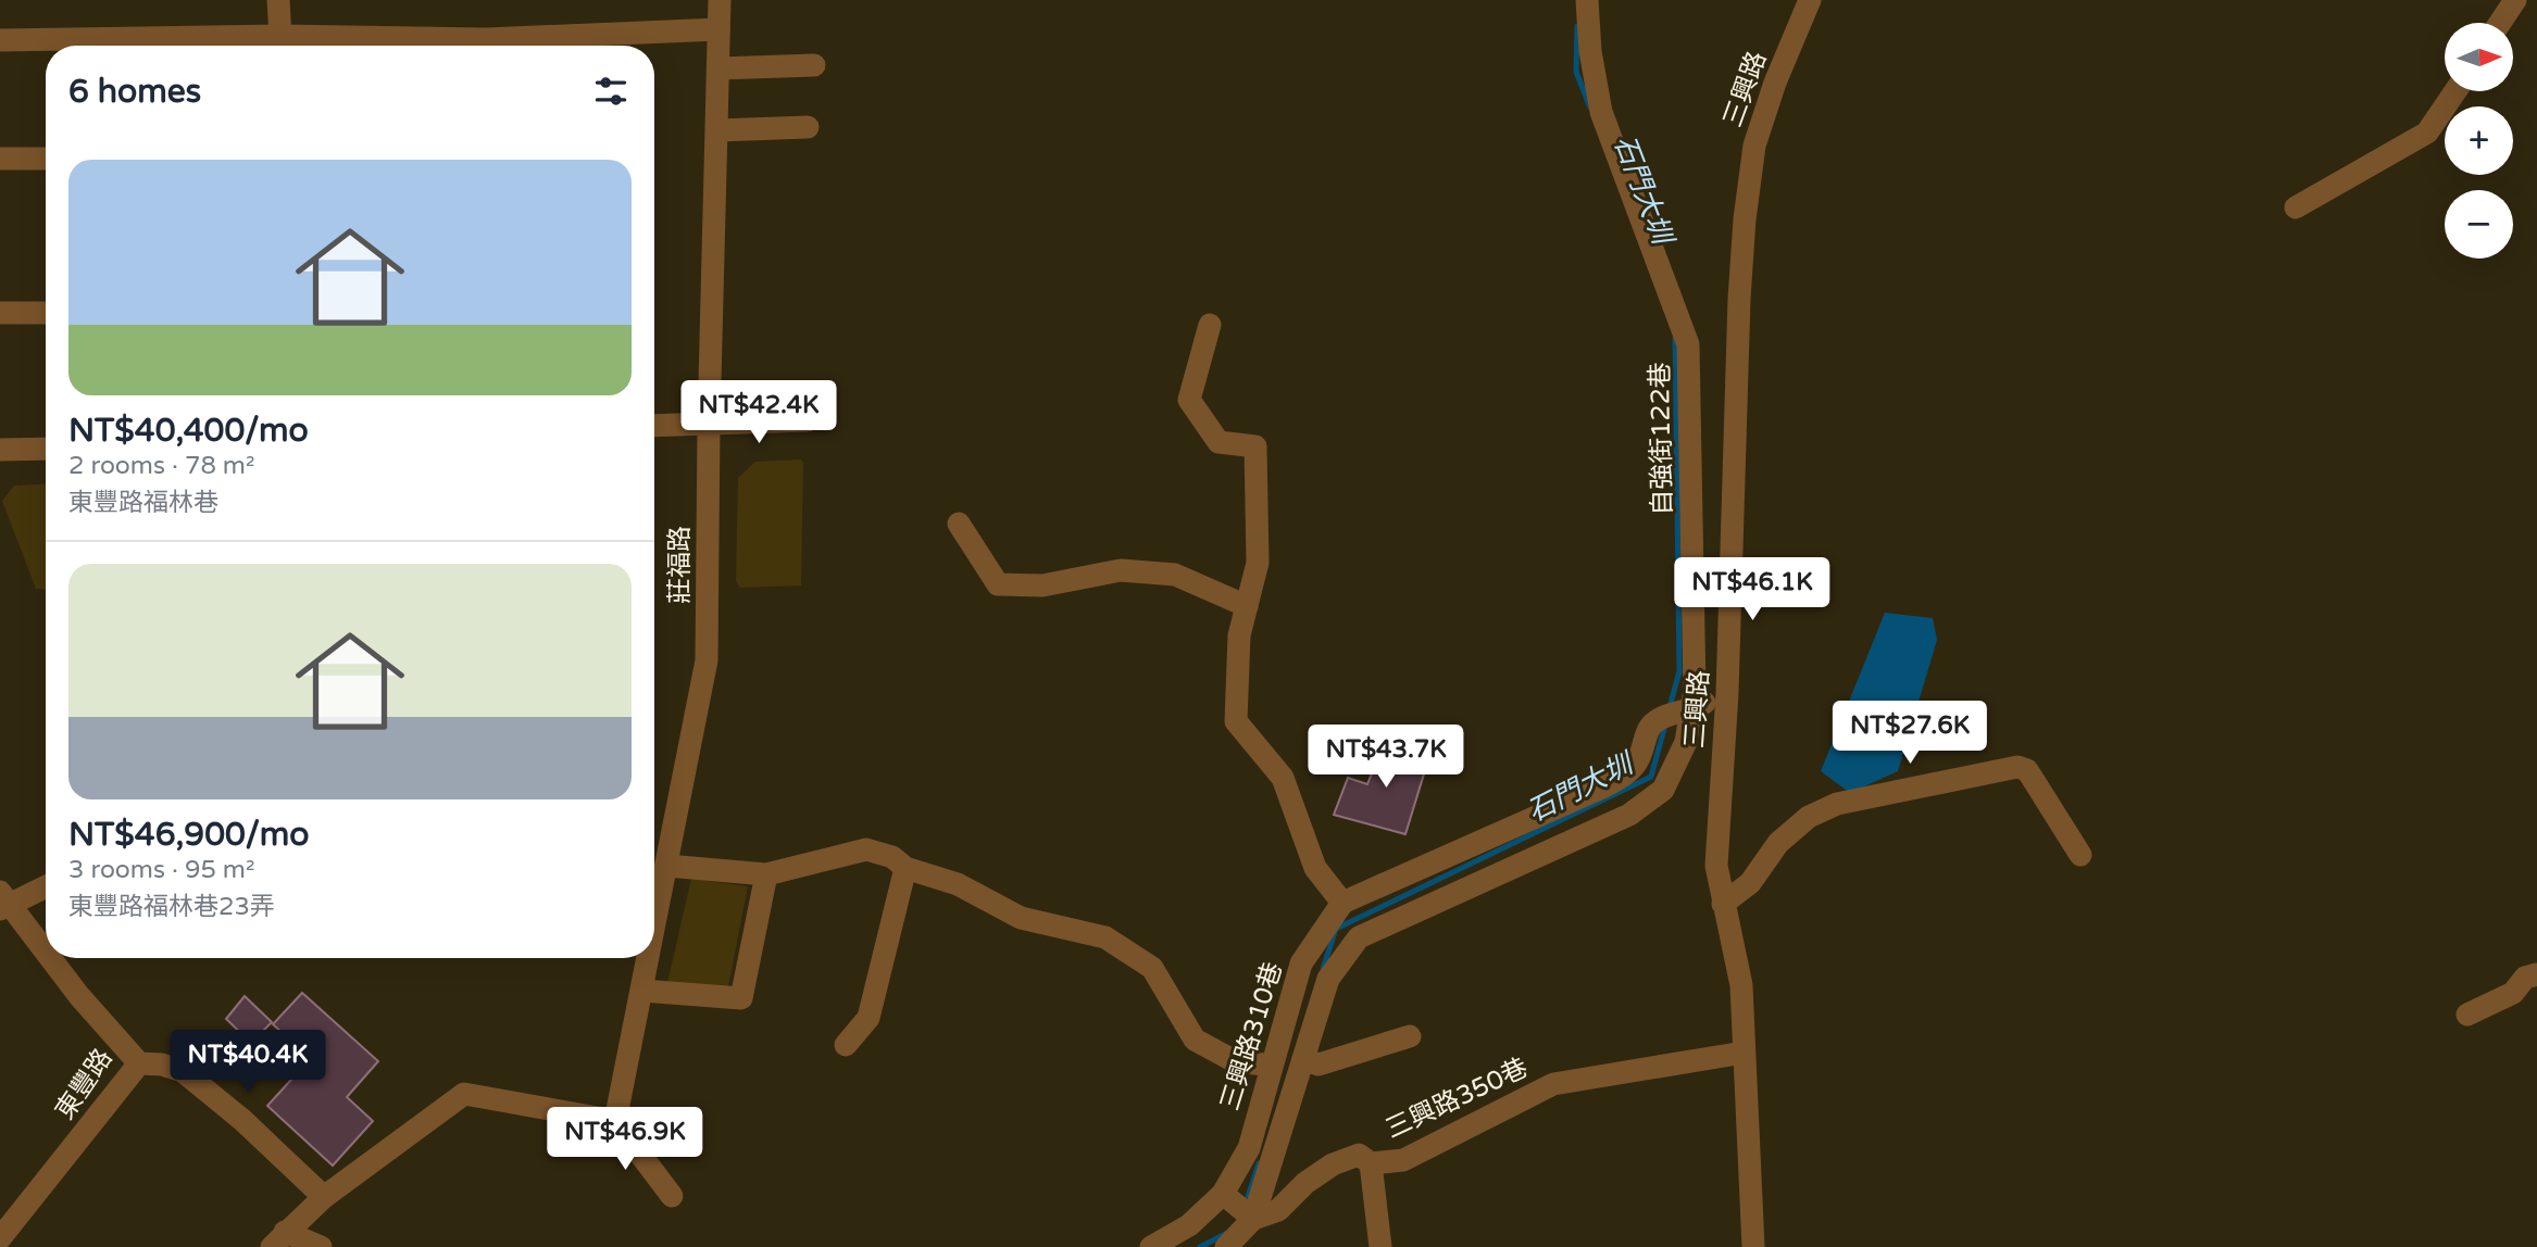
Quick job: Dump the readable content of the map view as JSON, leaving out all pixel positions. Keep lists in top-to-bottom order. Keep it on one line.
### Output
{"streets":{"street":["三興路","自強街122巷","莊福路","三興路310巷","東豐路","三興路350巷"]},"crossings":[["三興路","三興路350巷"]],"water":["石門大圳"],"north":"right","page":{"map_buttons":["+","−"],"heading":"6 homes","list":[{"name":"NT$40,400/mo","note":"2 rooms · 78 m² · 東豐路福林巷"},{"name":"NT$46,900/mo","note":"3 rooms · 95 m² · 東豐路福林巷23弄"}],"price":["NT$42.4K","NT$46.1K","NT$27.6K","NT$43.7K","NT$40.4K","NT$46.9K"]}}
